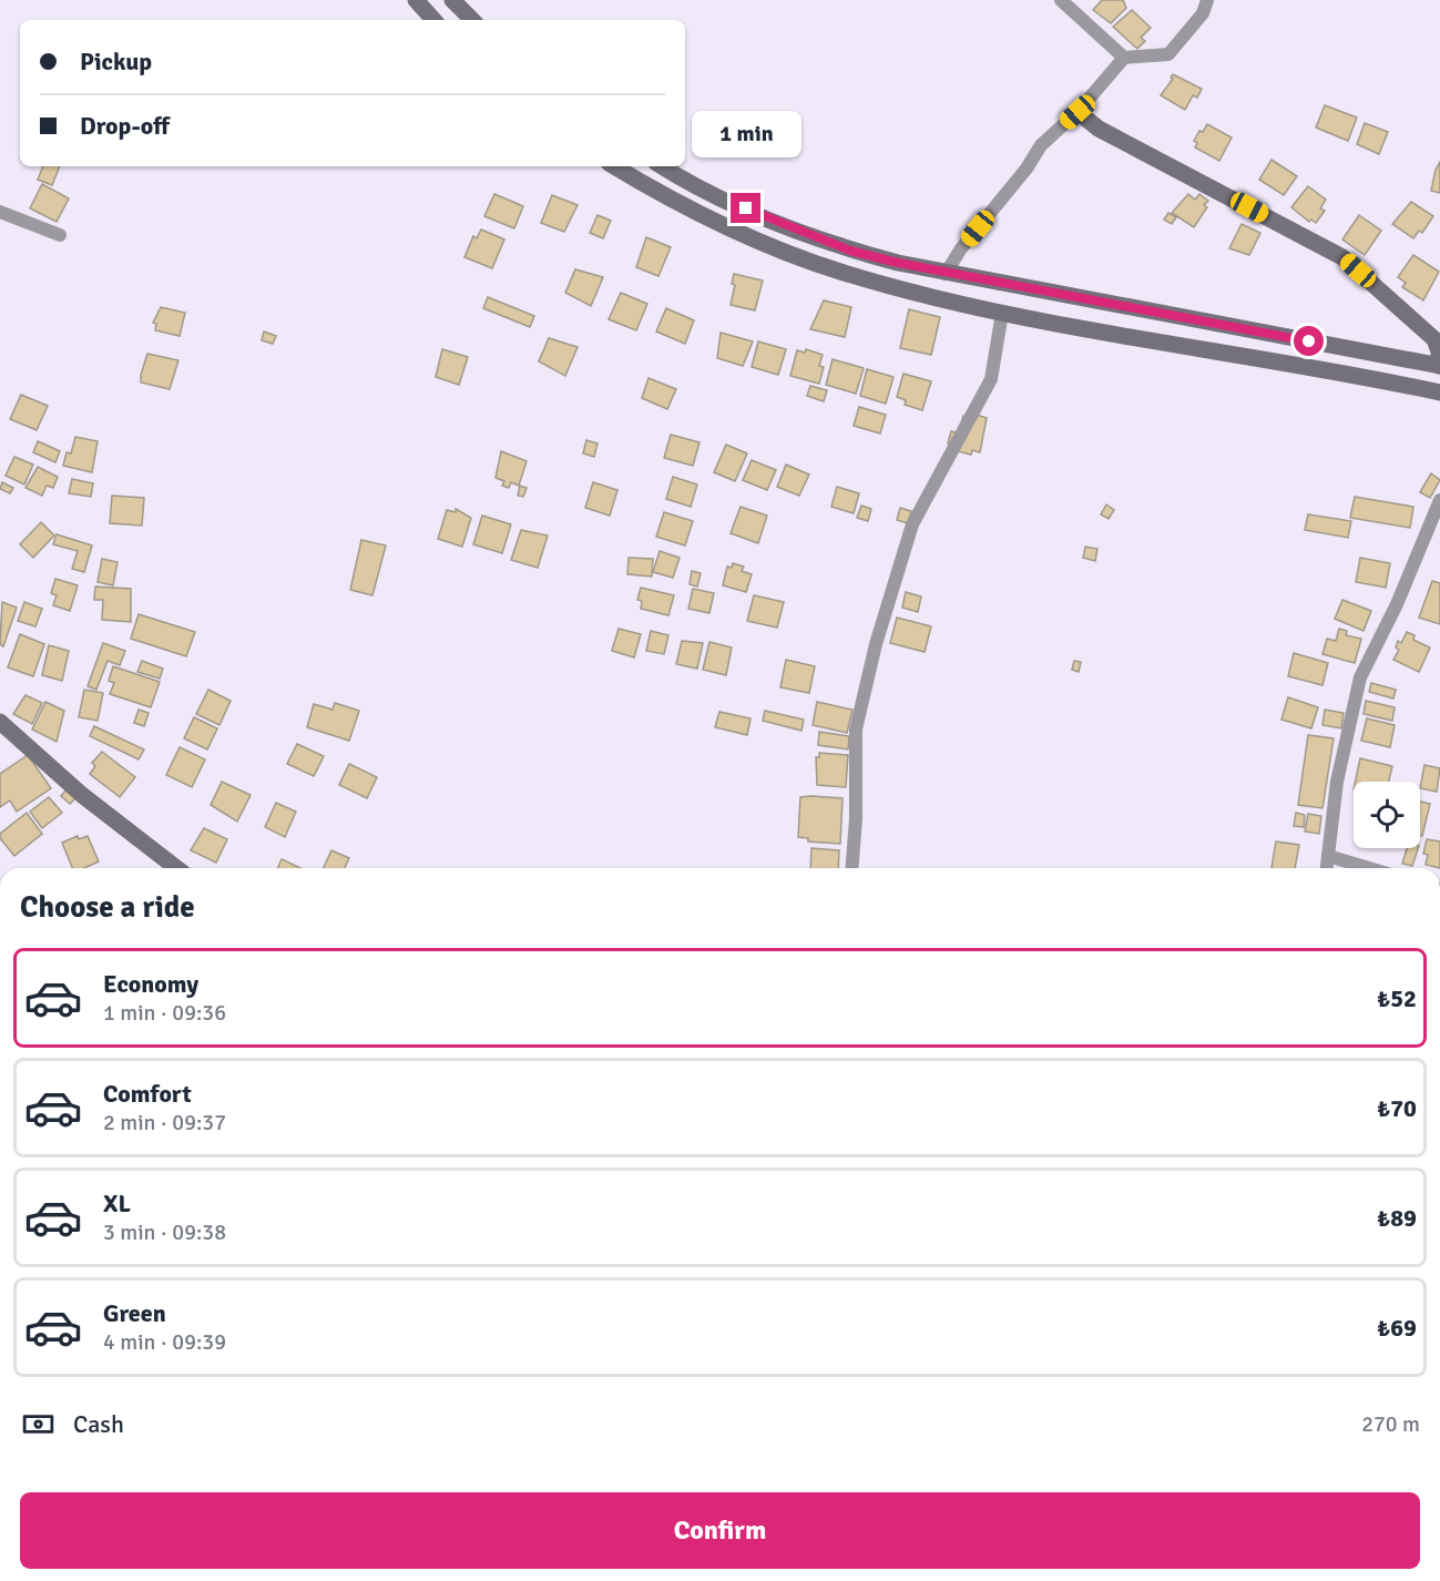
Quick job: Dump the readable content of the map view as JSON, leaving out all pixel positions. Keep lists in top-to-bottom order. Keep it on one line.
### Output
{"page":{"banner":["Pickup","Drop-off"],"bubble":"1 min","heading":"Choose a ride","list":[{"name":"Economy","note":"1 min · 09:36","value":"₺52"},{"name":"Comfort","note":"2 min · 09:37","value":"₺70"},{"name":"XL","note":"3 min · 09:38","value":"₺89"},{"name":"Green","note":"4 min · 09:39","value":"₺69"}],"pay":["Cash","270 m"],"buttons":"Confirm"}}
